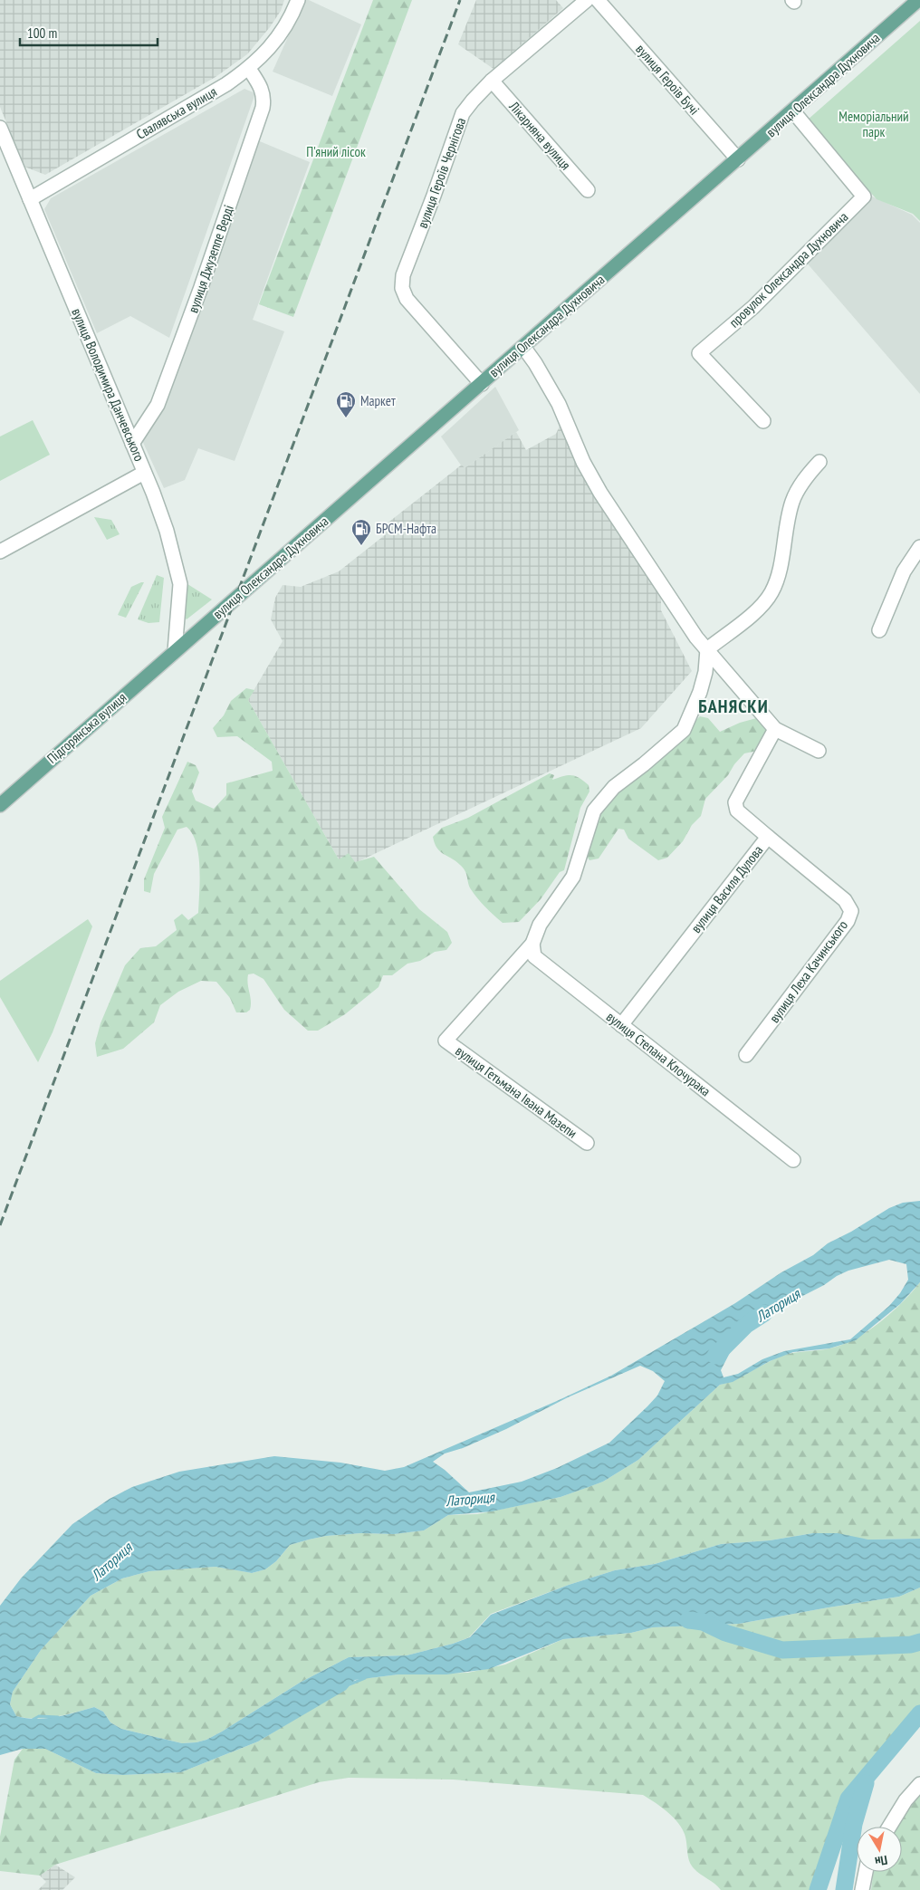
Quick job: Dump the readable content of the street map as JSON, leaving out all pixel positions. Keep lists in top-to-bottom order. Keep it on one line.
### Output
{"streets":{"main road":["вулиця Олександра Духновича","Підгорянська вулиця"],"street":["вулиця Героїв Бучі","Свалявська вулиця","Лікарняна вулиця","вулиця Героїв Чернігова","вулиця Джузеппе Верді","провулок Олександра Духновича","вулиця Володимира Данчевського","вулиця Василя Дулова","вулиця Леха Качинського","вулиця Степана Клочурака","вулиця Гетьмана Івана Мазепи"]},"crossings":[["вулиця Героїв Бучі","вулиця Олександра Духновича"],["вулиця Олександра Духновича","вулиця Героїв Чернігова"],["вулиця Олександра Духновича","провулок Олександра Духновича"],["вулиця Олександра Духновича","вулиця Володимира Данчевського"],["вулиця Олександра Духновича","Підгорянська вулиця"],["Свалявська вулиця","вулиця Джузеппе Верді"],["Свалявська вулиця","вулиця Володимира Данчевського"],["Лікарняна вулиця","вулиця Героїв Чернігова"],["вулиця Джузеппе Верді","вулиця Володимира Данчевського"],["вулиця Володимира Данчевського","Підгорянська вулиця"],["вулиця Василя Дулова","вулиця Леха Качинського"],["вулиця Василя Дулова","вулиця Степана Клочурака"],["вулиця Степана Клочурака","вулиця Гетьмана Івана Мазепи"]],"districts":["БАНЯСКИ"],"water":["Латориця"],"parks":["Меморіальний парк","П'яний лісок"],"places":{"fuel station":["Маркет","БРСМ-Нафта"]},"scale_bar":"100 m","north":"bottom"}
